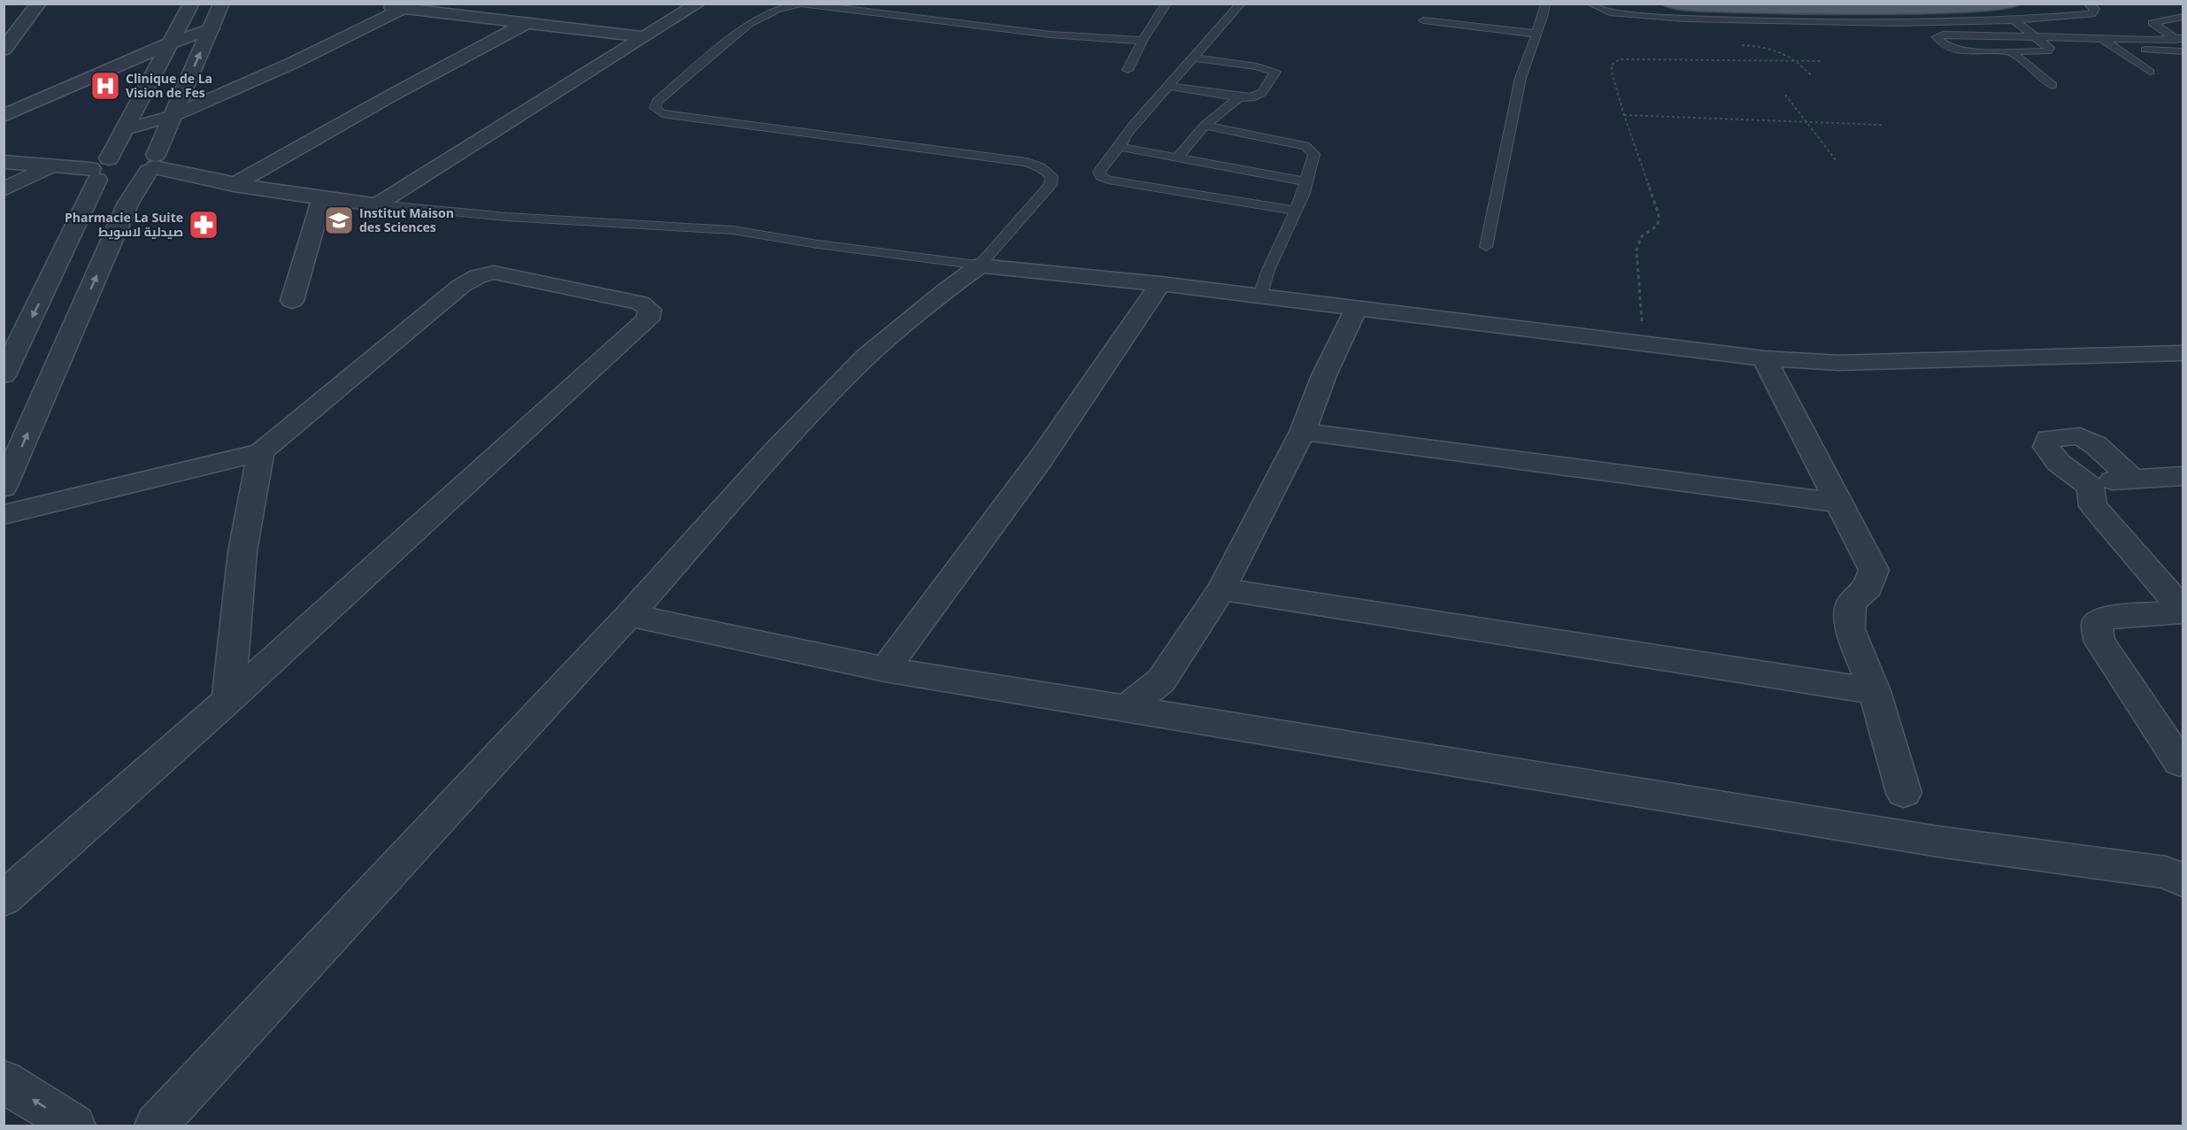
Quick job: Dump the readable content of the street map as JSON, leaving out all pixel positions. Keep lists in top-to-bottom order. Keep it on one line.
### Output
{"places":{"hospital":["Clinique de La Vision de Fes"],"school or university":["Institut Maison des Sciences"],"pharmacy":["Pharmacie La Suite صيدلية لاسويط"]}}
